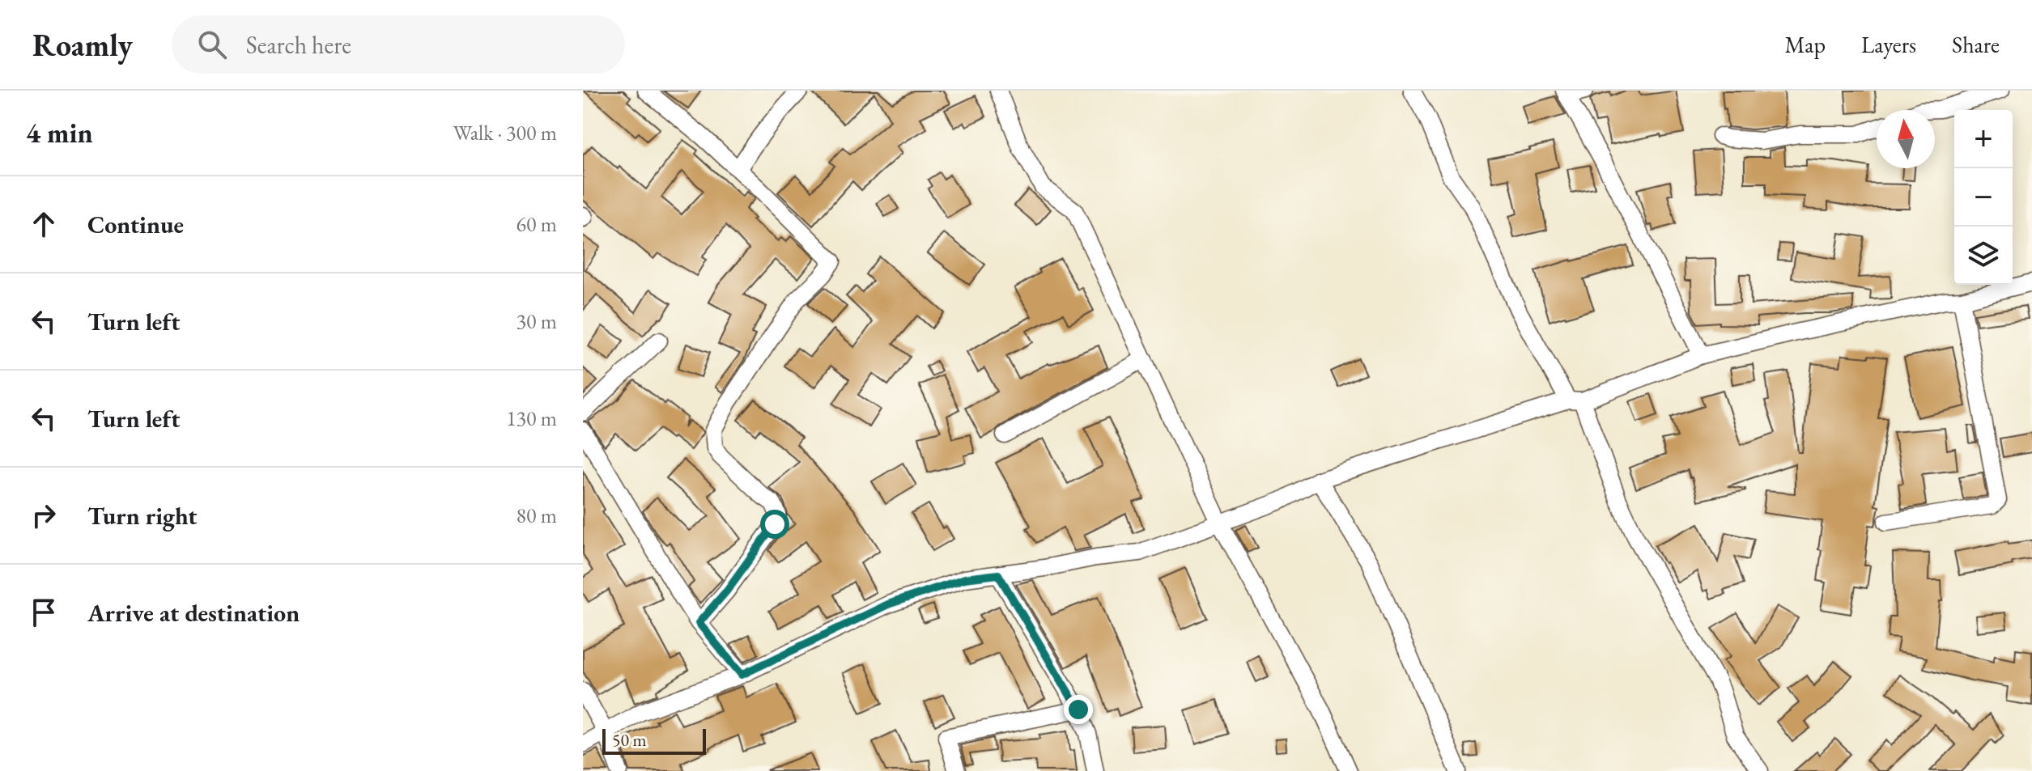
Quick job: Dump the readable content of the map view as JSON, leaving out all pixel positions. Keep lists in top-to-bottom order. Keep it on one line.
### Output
{"scale_bar":"50 m","north":"top","page":{"header":"Roamly","search":"Search here","nav":["Map","Layers","Share"],"heading":["4 min","Walk · 300 m"],"map_buttons":["+","−"],"list":[["Continue","60 m"],["Turn left","30 m"],["Turn left","130 m"],["Turn right","80 m"],"Arrive at destination"],"scale":"50 m"}}
